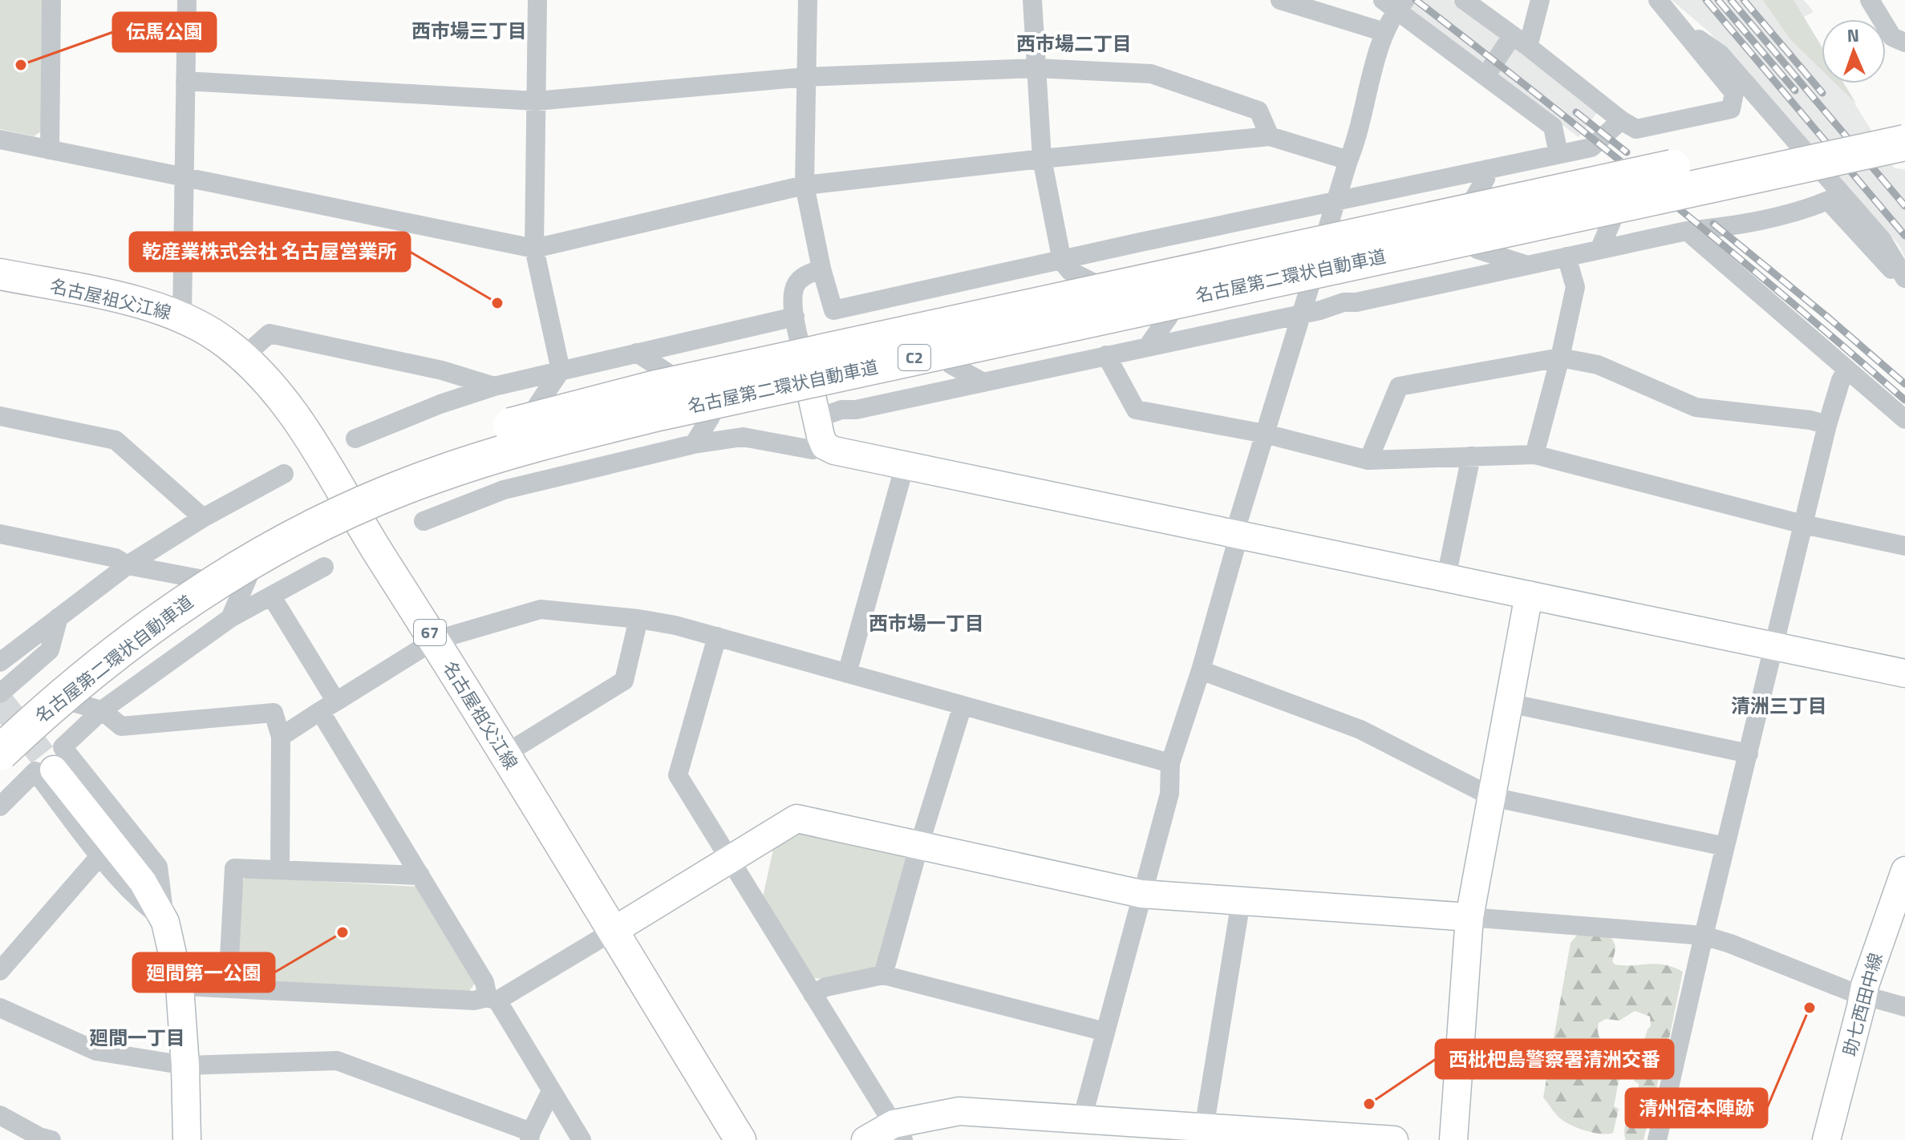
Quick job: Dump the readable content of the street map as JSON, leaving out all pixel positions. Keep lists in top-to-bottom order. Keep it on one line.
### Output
{"streets":{"highway":["名古屋第二環状自動車道","C2"],"main road":["名古屋祖父江線","67"],"street":["助七西田中線"]},"districts":["西市場三丁目","西市場二丁目","西市場一丁目","清洲三丁目","廻間一丁目"],"places":["伝馬公園","乾産業株式会社 名古屋営業所","廻間第一公園","清州宿本陣跡","西枇杷島警察署清洲交番"],"north":"top"}
